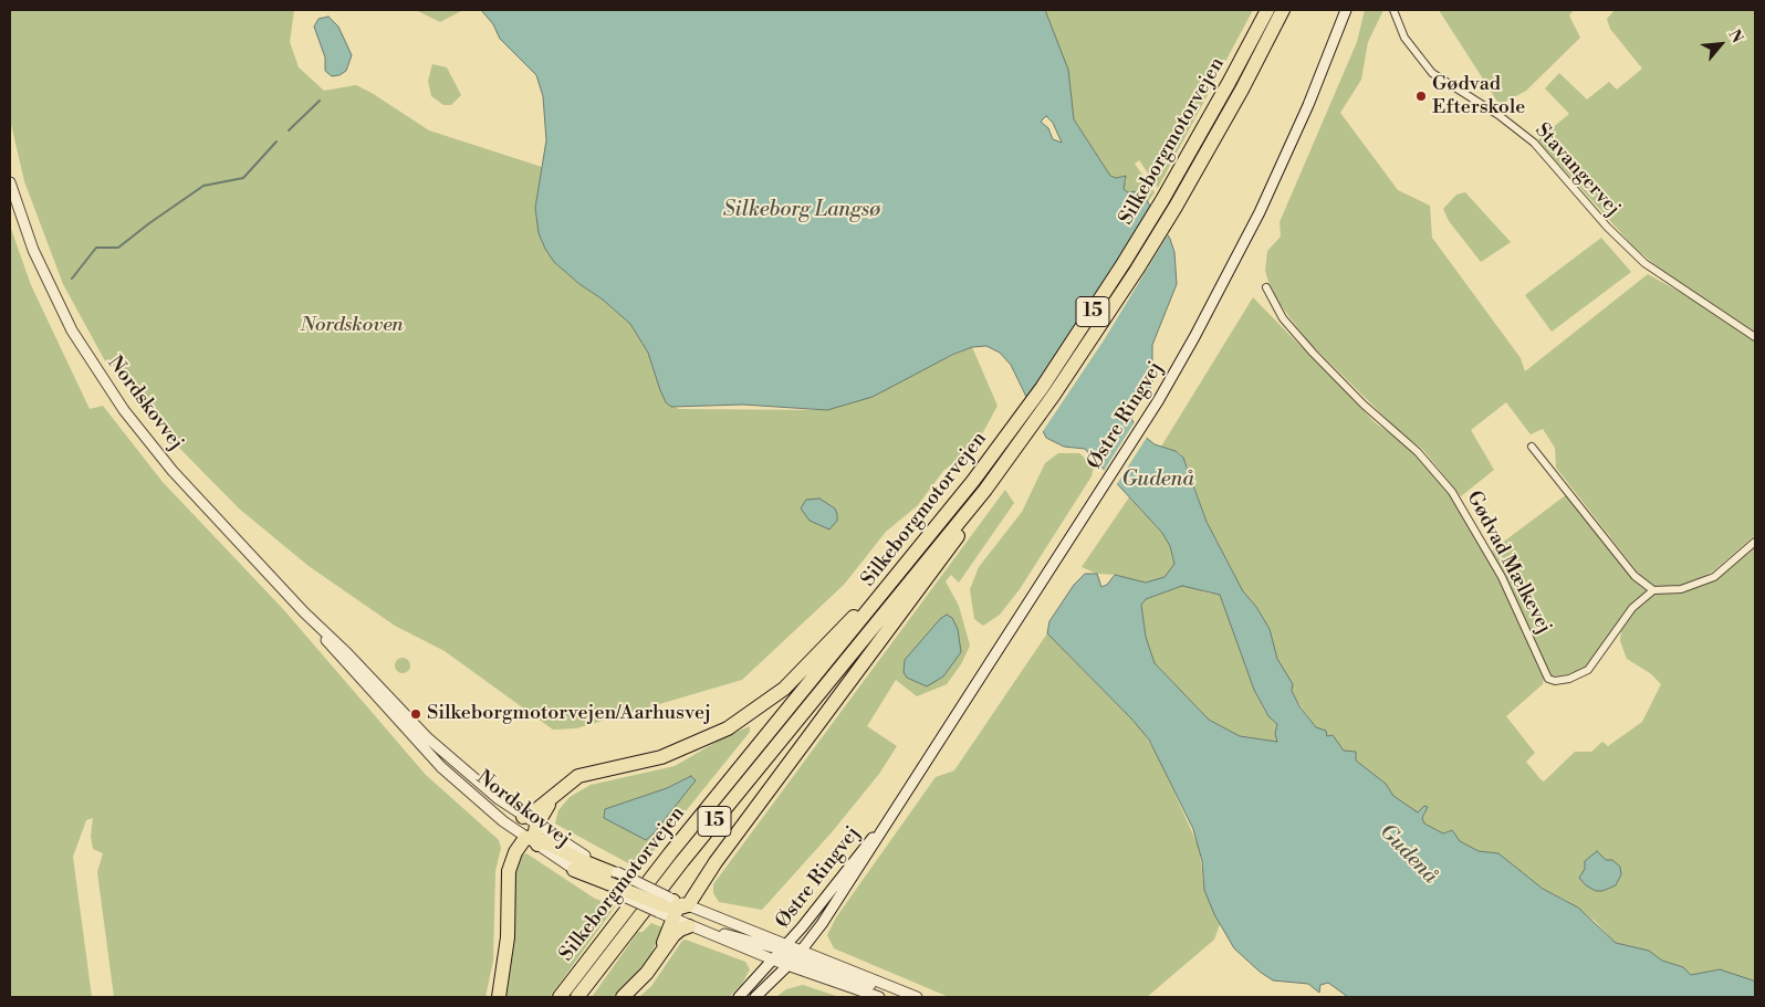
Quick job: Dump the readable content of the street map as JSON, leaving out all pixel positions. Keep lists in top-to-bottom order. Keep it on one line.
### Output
{"streets":{"highway":["Silkeborgmotorvejen","15"],"street":["Stavangervej","Nordskovvej","Østre Ringvej","Gødvad Mælkevej"]},"water":["Silkeborg Langsø","Gudenå"],"parks":["Nordskoven"],"places":["Gødvad Efterskole","Silkeborgmotorvejen/Aarhusvej"],"north":"top right"}
